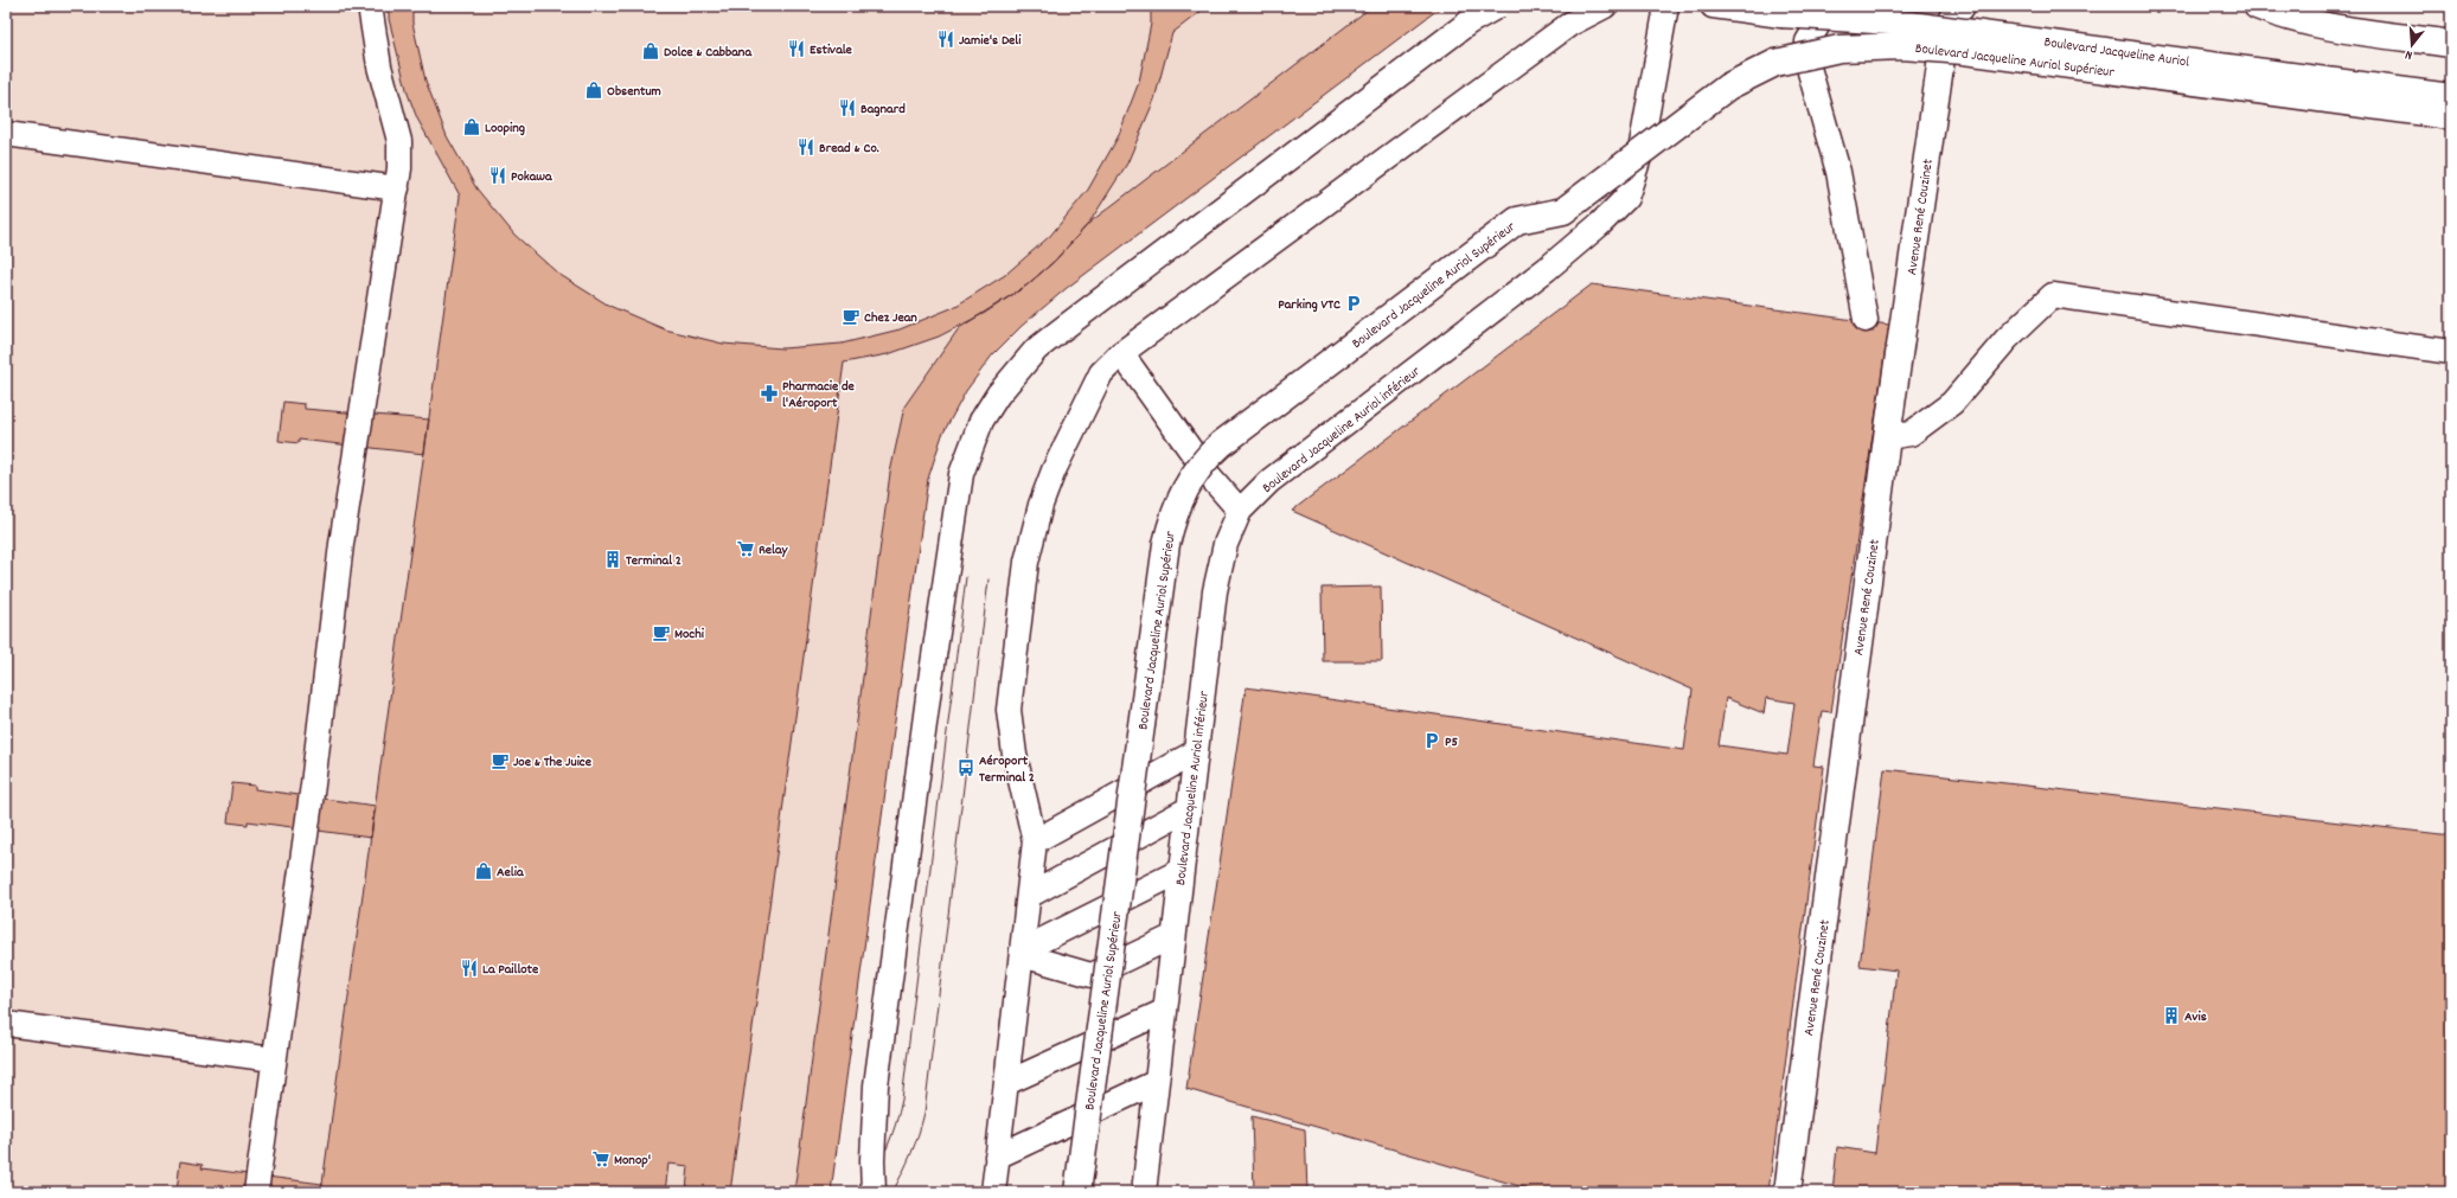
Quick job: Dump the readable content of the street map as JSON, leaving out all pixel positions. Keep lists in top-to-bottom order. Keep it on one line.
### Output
{"streets":{"main road":["Boulevard Jacqueline Auriol Supérieur","Avenue René Couzinet"],"lane":["Boulevard Jacqueline Auriol","Boulevard Jacqueline Auriol inférieur"]},"places":{"restaurant":["Jamie's Deli","Estivale","Bagnard","Bread & Co.","Pokawa","La Paillote"],"shop":["Dolce & Cabbana","Obsentum","Looping","Aelia"],"parking":["Parking VTC","P5"],"cafe":["Chez Jean","Mochi","Joe & The Juice"],"pharmacy":["Pharmacie de l'Aéroport"],"supermarket":["Relay","Monop'"],"building":["Terminal 2","Avis"],"bus stop":["Aéroport Terminal 2"]},"north":"bottom"}
